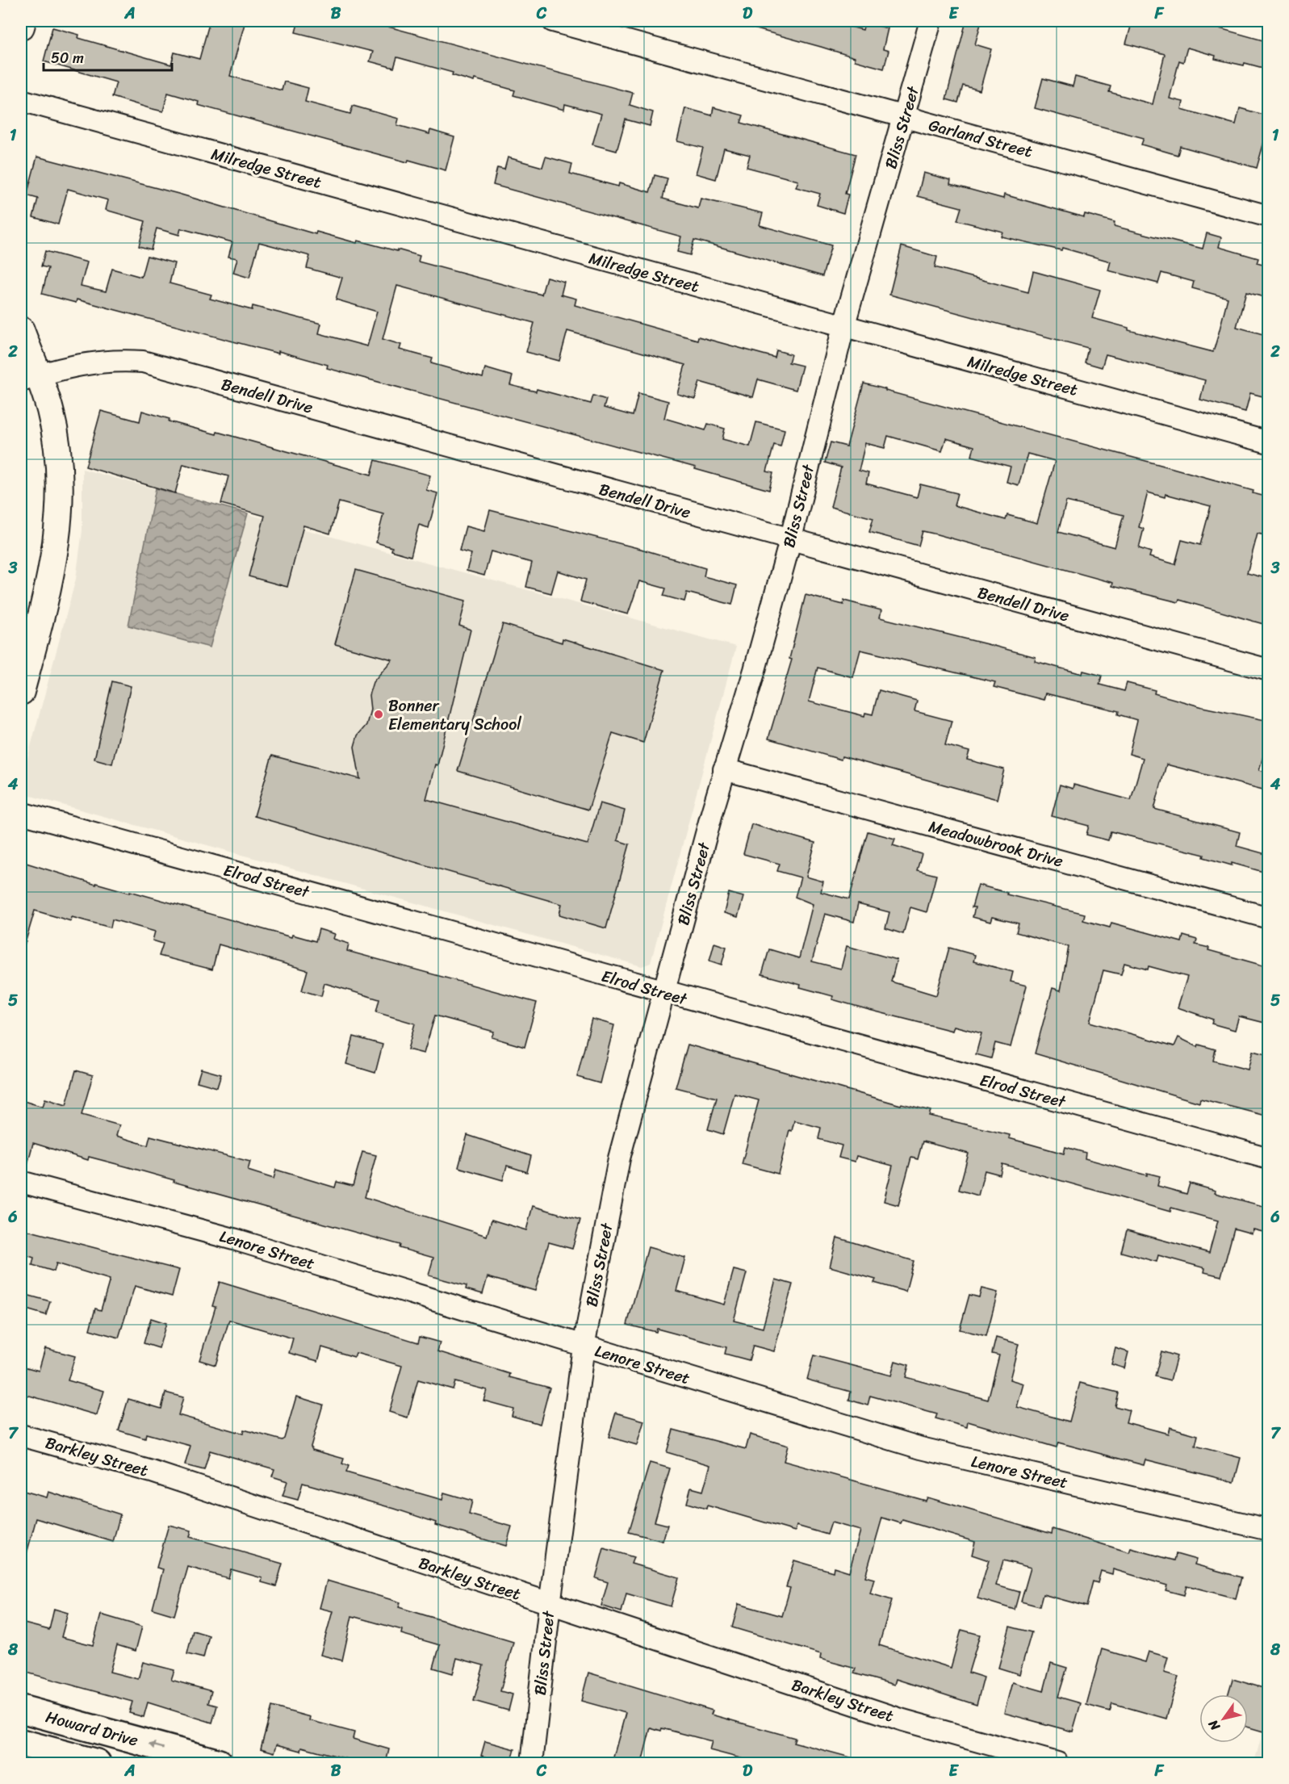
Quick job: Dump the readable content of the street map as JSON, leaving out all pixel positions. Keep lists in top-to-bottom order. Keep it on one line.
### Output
{"streets":{"main road":["Howard Drive"],"street":["Bliss Street","Garland Street","Milredge Street","Bendell Drive","Meadowbrook Drive","Elrod Street","Lenore Street","Barkley Street"]},"crossings":[["Bliss Street","Garland Street"],["Bliss Street","Milredge Street"],["Bliss Street","Bendell Drive"],["Bliss Street","Meadowbrook Drive"],["Bliss Street","Elrod Street"],["Bliss Street","Lenore Street"],["Bliss Street","Barkley Street"]],"places":["Bonner Elementary School"],"scale_bar":"50 m","north":"bottom left","grid":{"columns":["A","B","C","D","E","F"],"rows":["1","2","3","4","5","6","7","8"]}}
